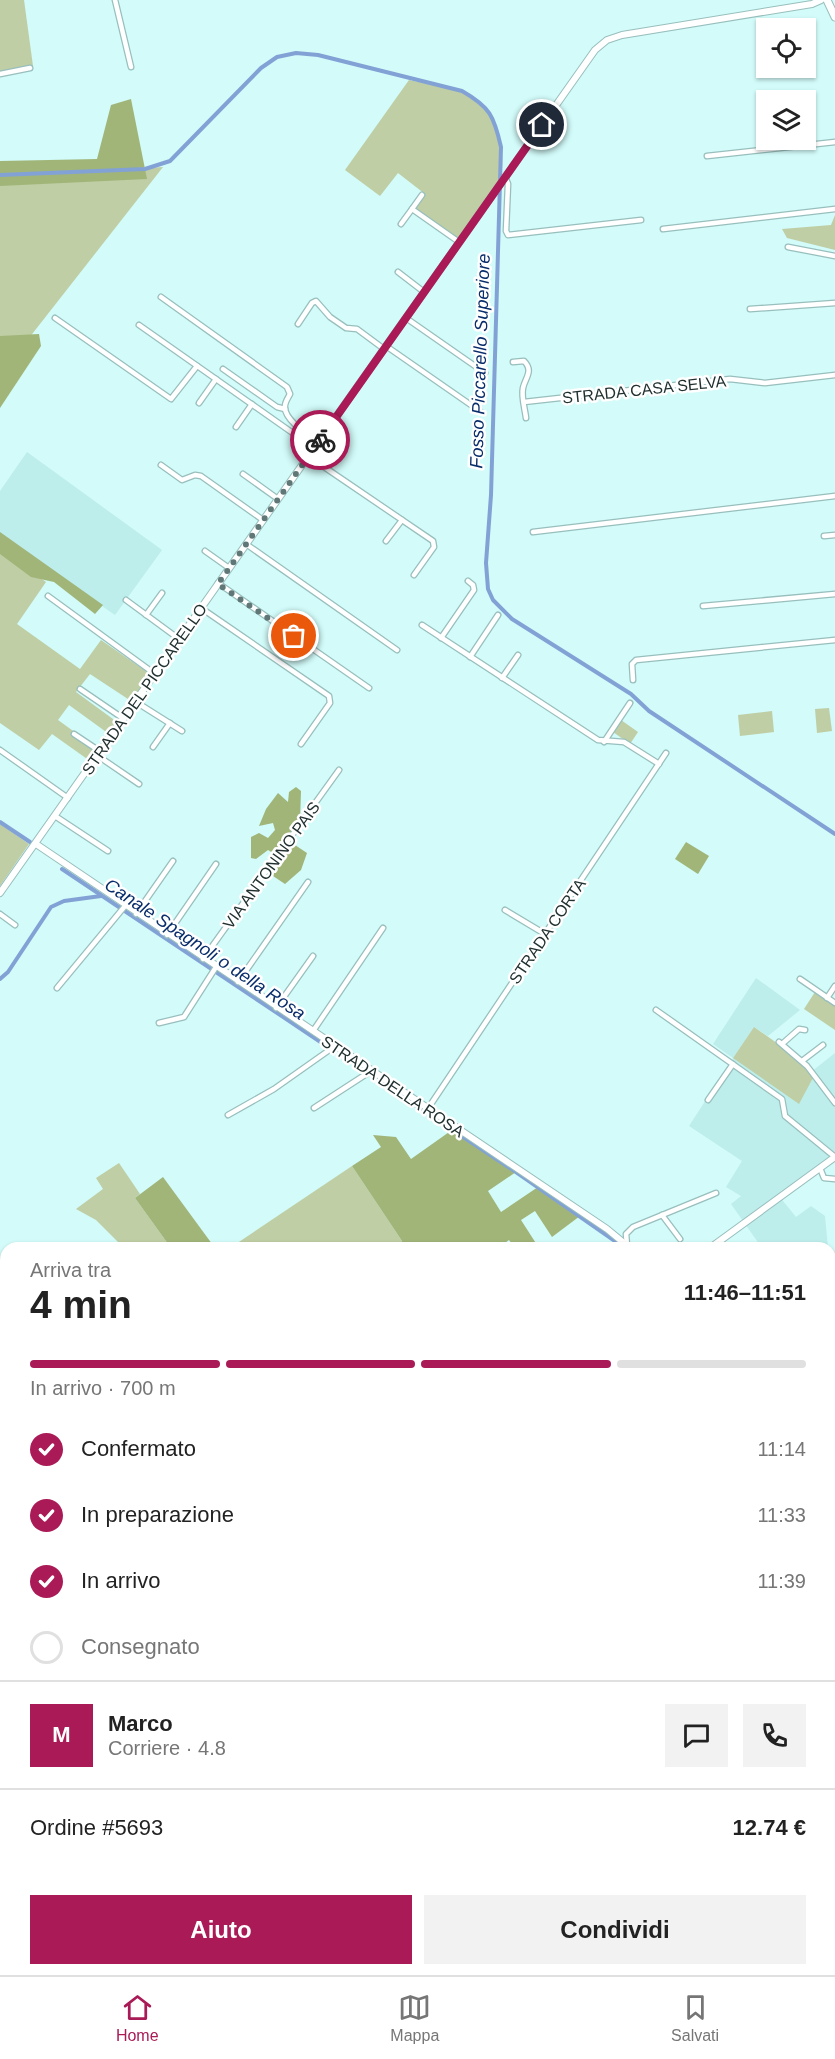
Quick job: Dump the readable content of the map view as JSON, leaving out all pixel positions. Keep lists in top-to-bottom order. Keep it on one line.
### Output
{"streets":{"street":["STRADA CASA SELVA","STRADA DEL PICCARELLO","VIA ANTONINO PAIS","STRADA CORTA","STRADA DELLA ROSA"]},"crossings":[["STRADA DEL PICCARELLO","STRADA DELLA ROSA"],["VIA ANTONINO PAIS","STRADA DELLA ROSA"],["STRADA CORTA","STRADA DELLA ROSA"]],"water":["Fosso Piccarello Superiore","Canale Spagnoli o della Rosa"],"page":{"heading":["4 min","Arriva tra","11:46–11:51"],"panel":["Marco","Corriere · 4.8","Ordine #5693","12.74 €"],"bar":"In arrivo · 700 m","list":[["Confermato","11:14"],["In preparazione","11:33"],["In arrivo","11:39"],"Consegnato"],"round":"M","buttons":["Aiuto","Condividi"],"tabs":["Home","Mappa","Salvati"]}}
